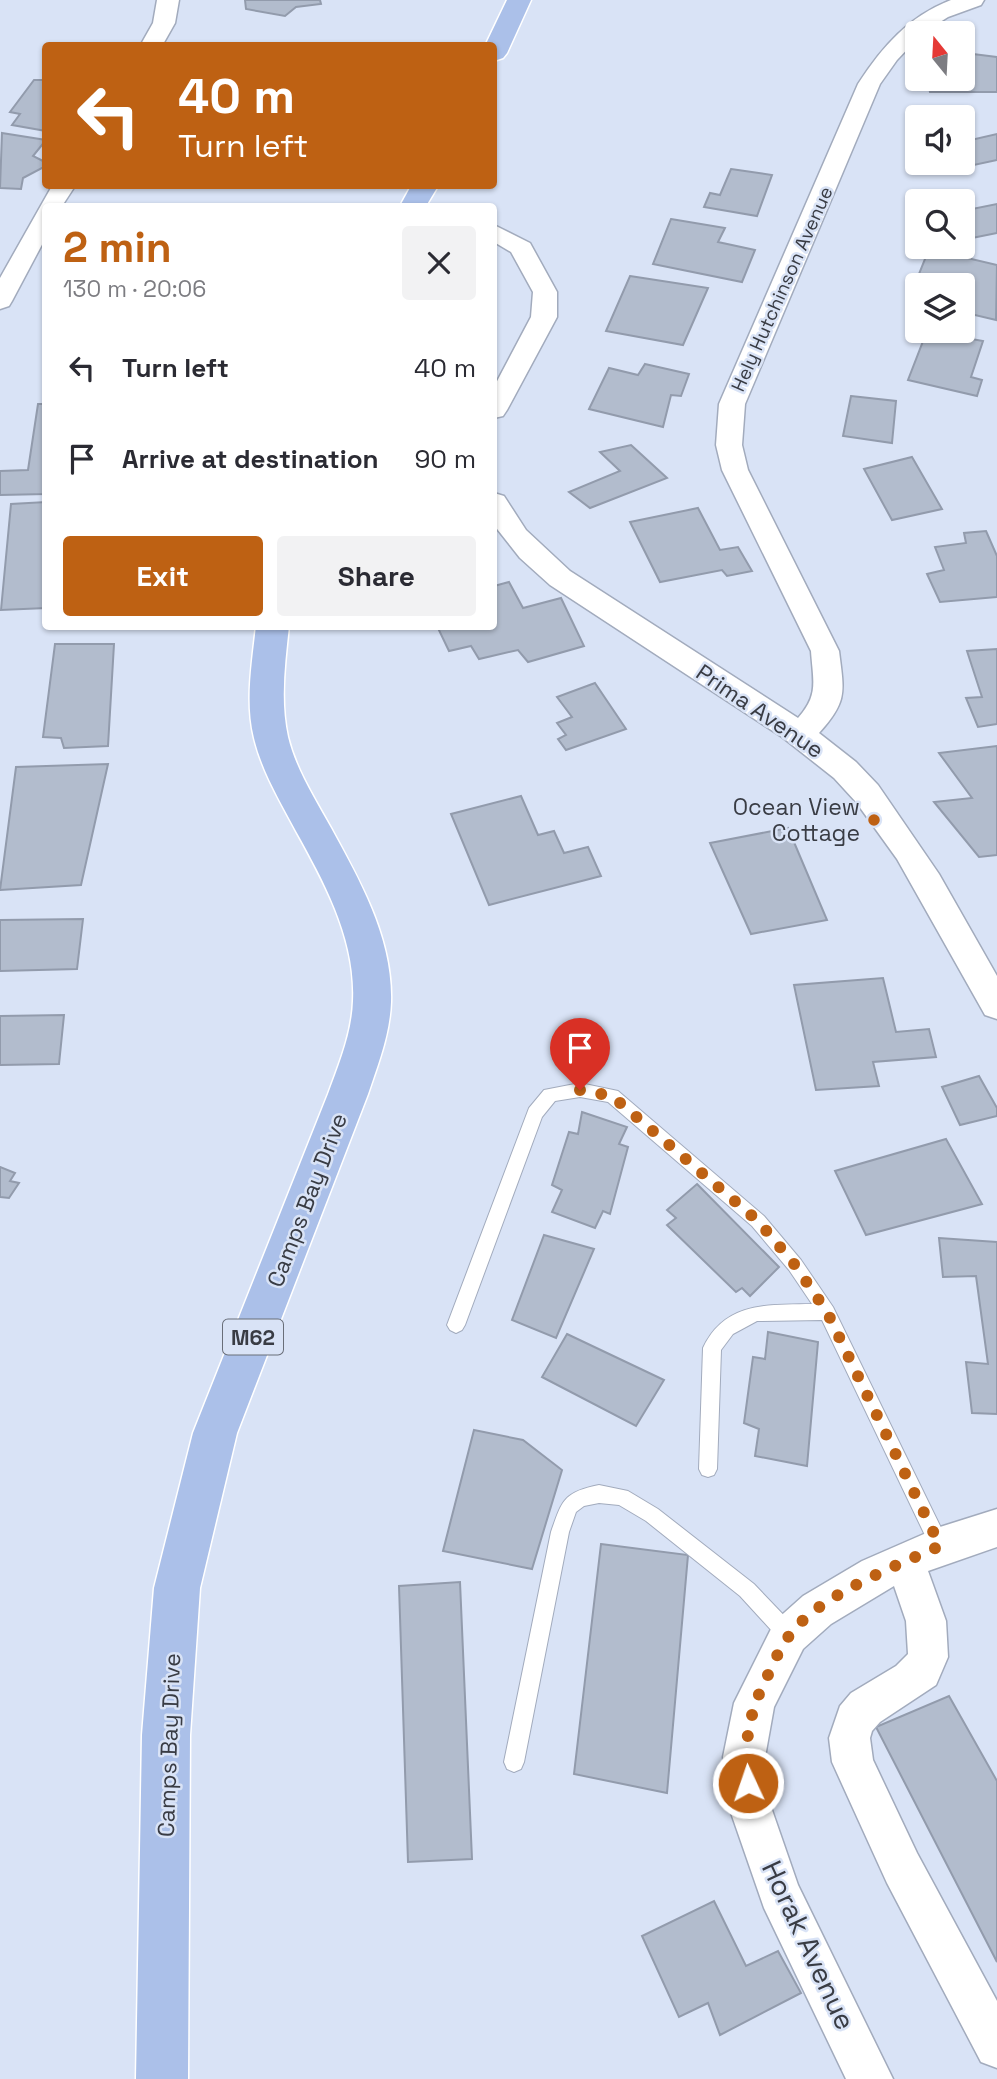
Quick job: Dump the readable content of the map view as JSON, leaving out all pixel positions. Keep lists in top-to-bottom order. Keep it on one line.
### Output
{"streets":{"main road":["Camps Bay Drive","M62"],"street":["Hely Hutchinson Avenue","Prima Avenue","Horak Avenue"]},"crossings":[["Hely Hutchinson Avenue","Prima Avenue"]],"places":["Ocean View Cottage"],"north":"top","page":{"turn":["40 m","Turn left"],"heading":["2 min","130 m · 20:06"],"list":[{"name":"Turn left","value":"40 m"},{"name":"Arrive at destination","value":"90 m"}],"buttons":["Exit","Share"]}}
